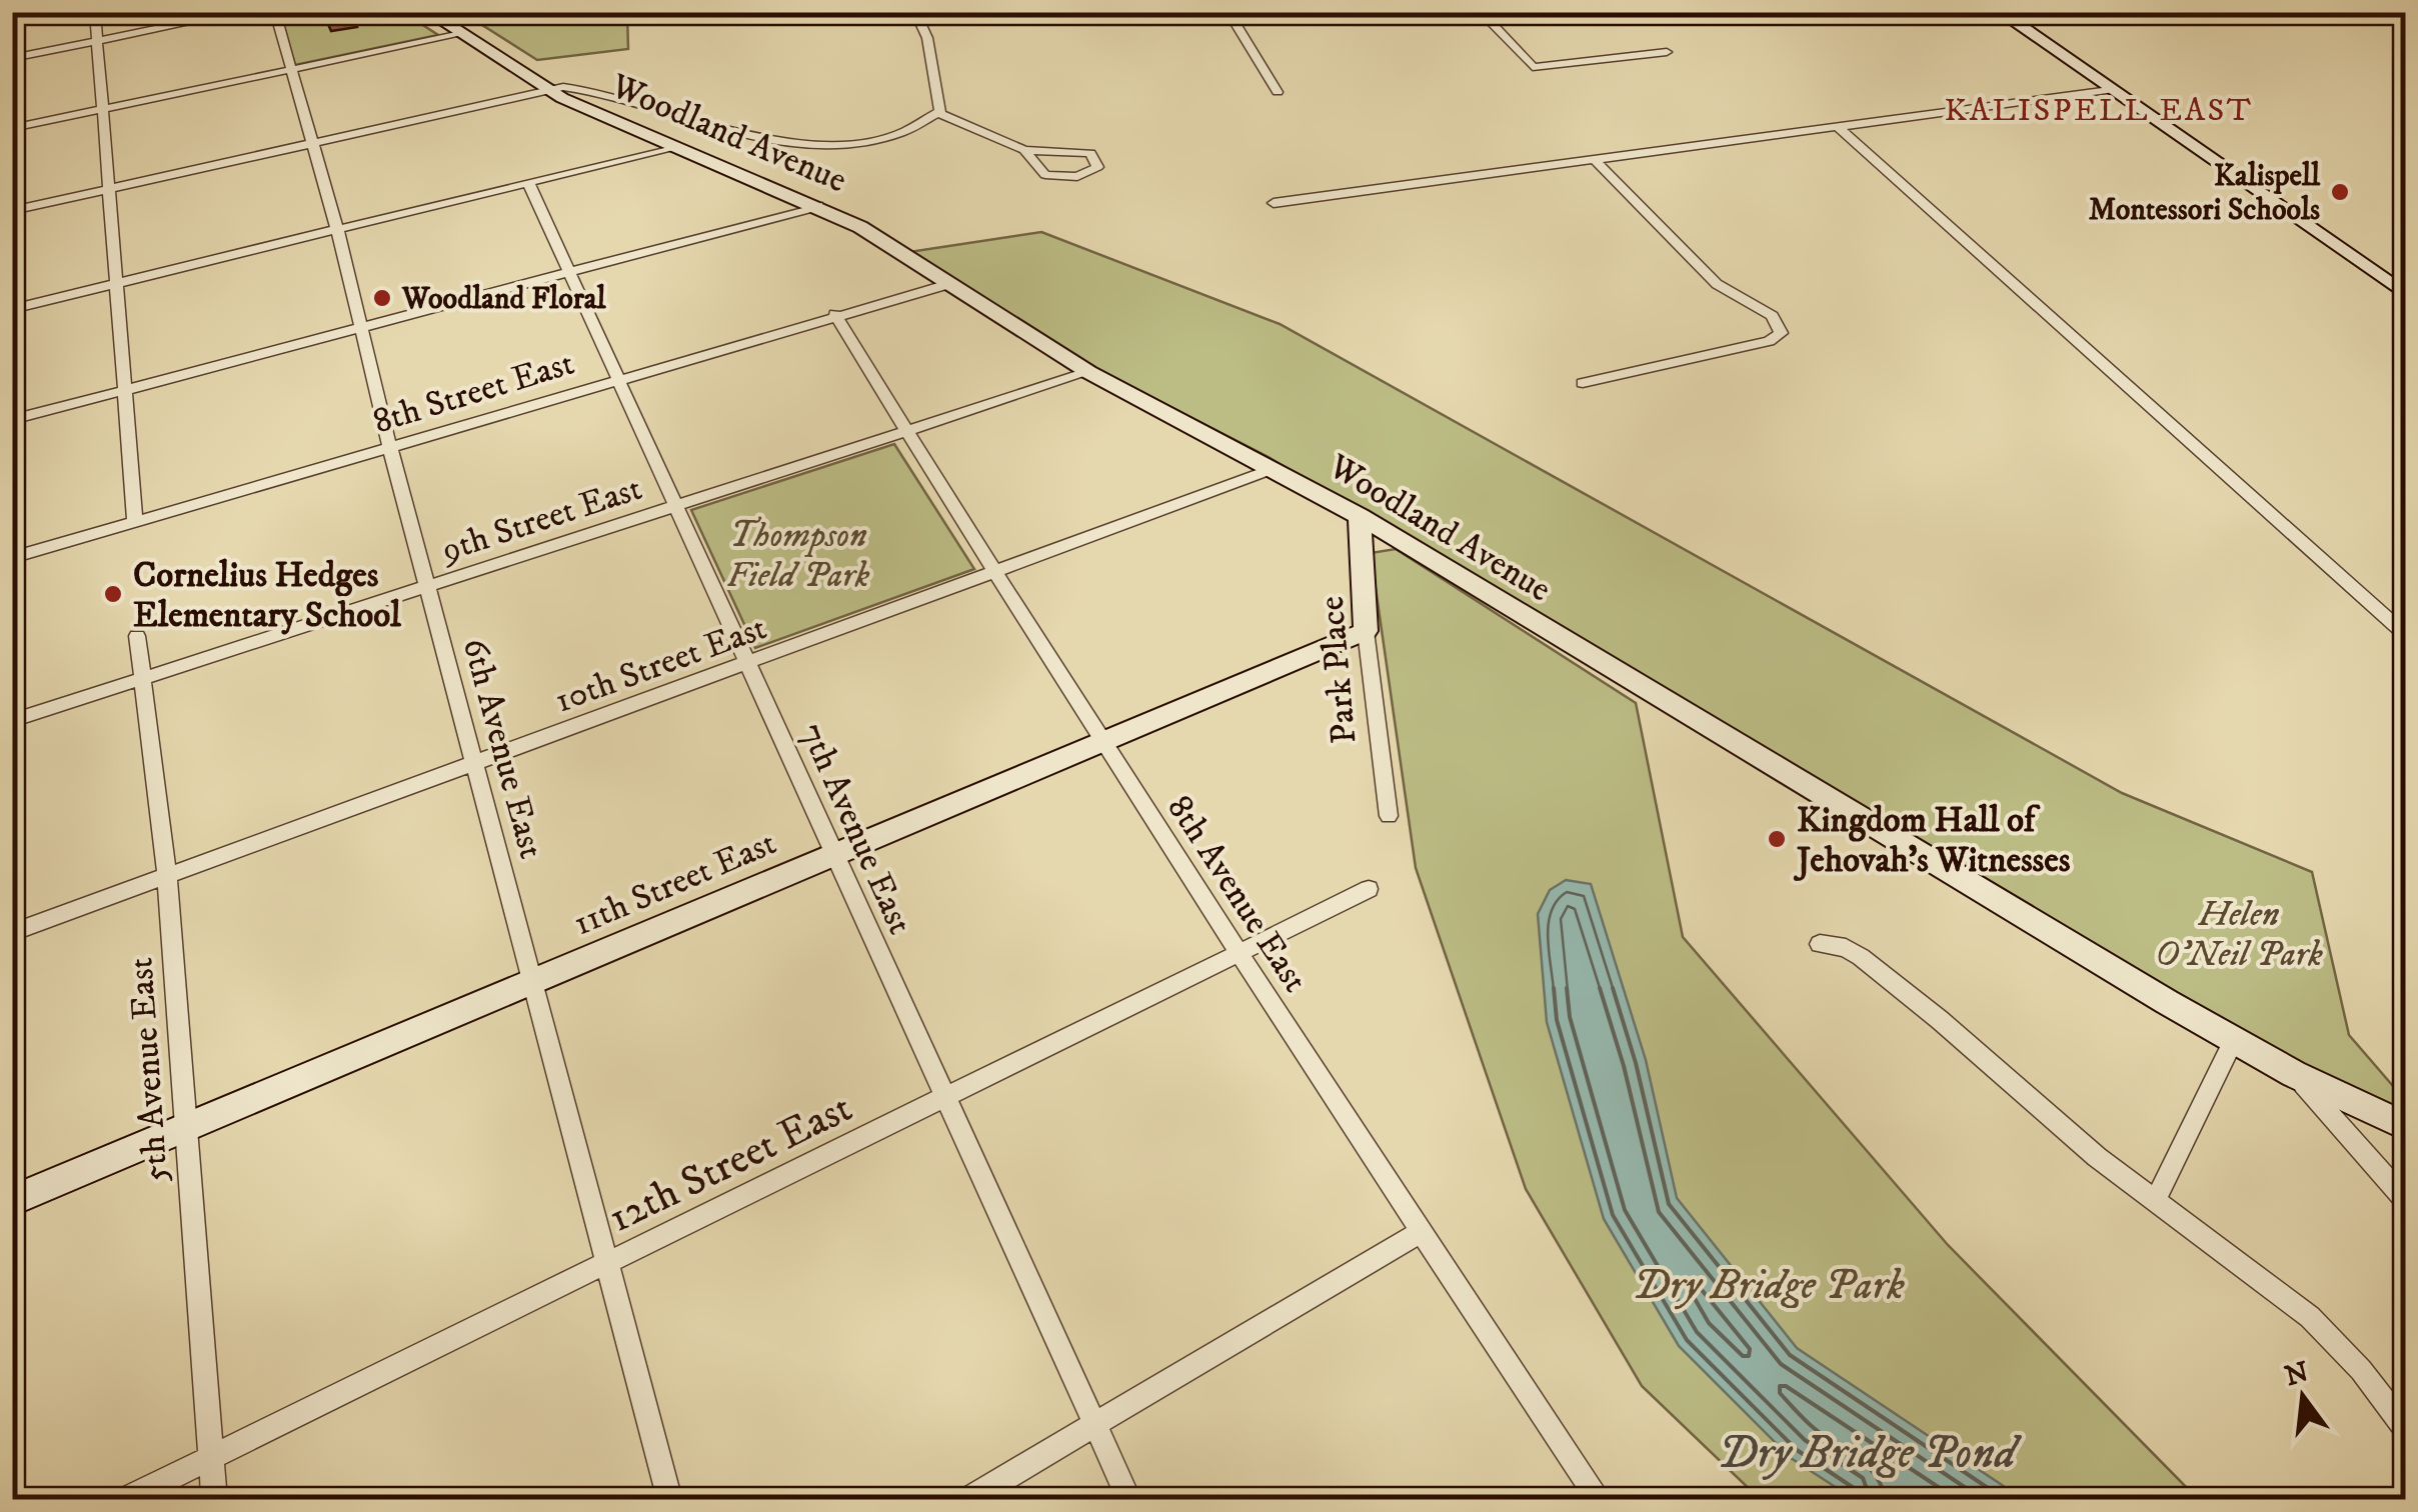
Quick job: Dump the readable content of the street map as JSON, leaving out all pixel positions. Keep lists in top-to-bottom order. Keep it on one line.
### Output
{"streets":{"street":["Woodland Avenue","8th Street East","9th Street East","10th Street East","Park Place","6th Avenue East","7th Avenue East","11th Street East","8th Avenue East","5th Avenue East","12th Street East"]},"crossings":[["Woodland Avenue","8th Street East"],["Woodland Avenue","9th Street East"],["Woodland Avenue","10th Street East"],["Woodland Avenue","Park Place"],["8th Street East","6th Avenue East"],["8th Street East","7th Avenue East"],["8th Street East","8th Avenue East"],["9th Street East","6th Avenue East"],["9th Street East","7th Avenue East"],["9th Street East","8th Avenue East"],["9th Street East","5th Avenue East"],["10th Street East","6th Avenue East"],["10th Street East","7th Avenue East"],["10th Street East","8th Avenue East"],["10th Street East","5th Avenue East"],["Park Place","11th Street East"],["6th Avenue East","11th Street East"],["6th Avenue East","12th Street East"],["7th Avenue East","11th Street East"],["7th Avenue East","12th Street East"],["11th Street East","8th Avenue East"],["11th Street East","5th Avenue East"],["8th Avenue East","12th Street East"],["5th Avenue East","12th Street East"]],"districts":["KALISPELL EAST"],"water":["Dry Bridge Pond"],"parks":["Thompson Field Park","Helen O'Neil Park","Dry Bridge Park"],"places":["Kalispell Montessori Schools","Woodland Floral","Cornelius Hedges Elementary School","Kingdom Hall of Jehovah's Witnesses"],"north":"top"}
